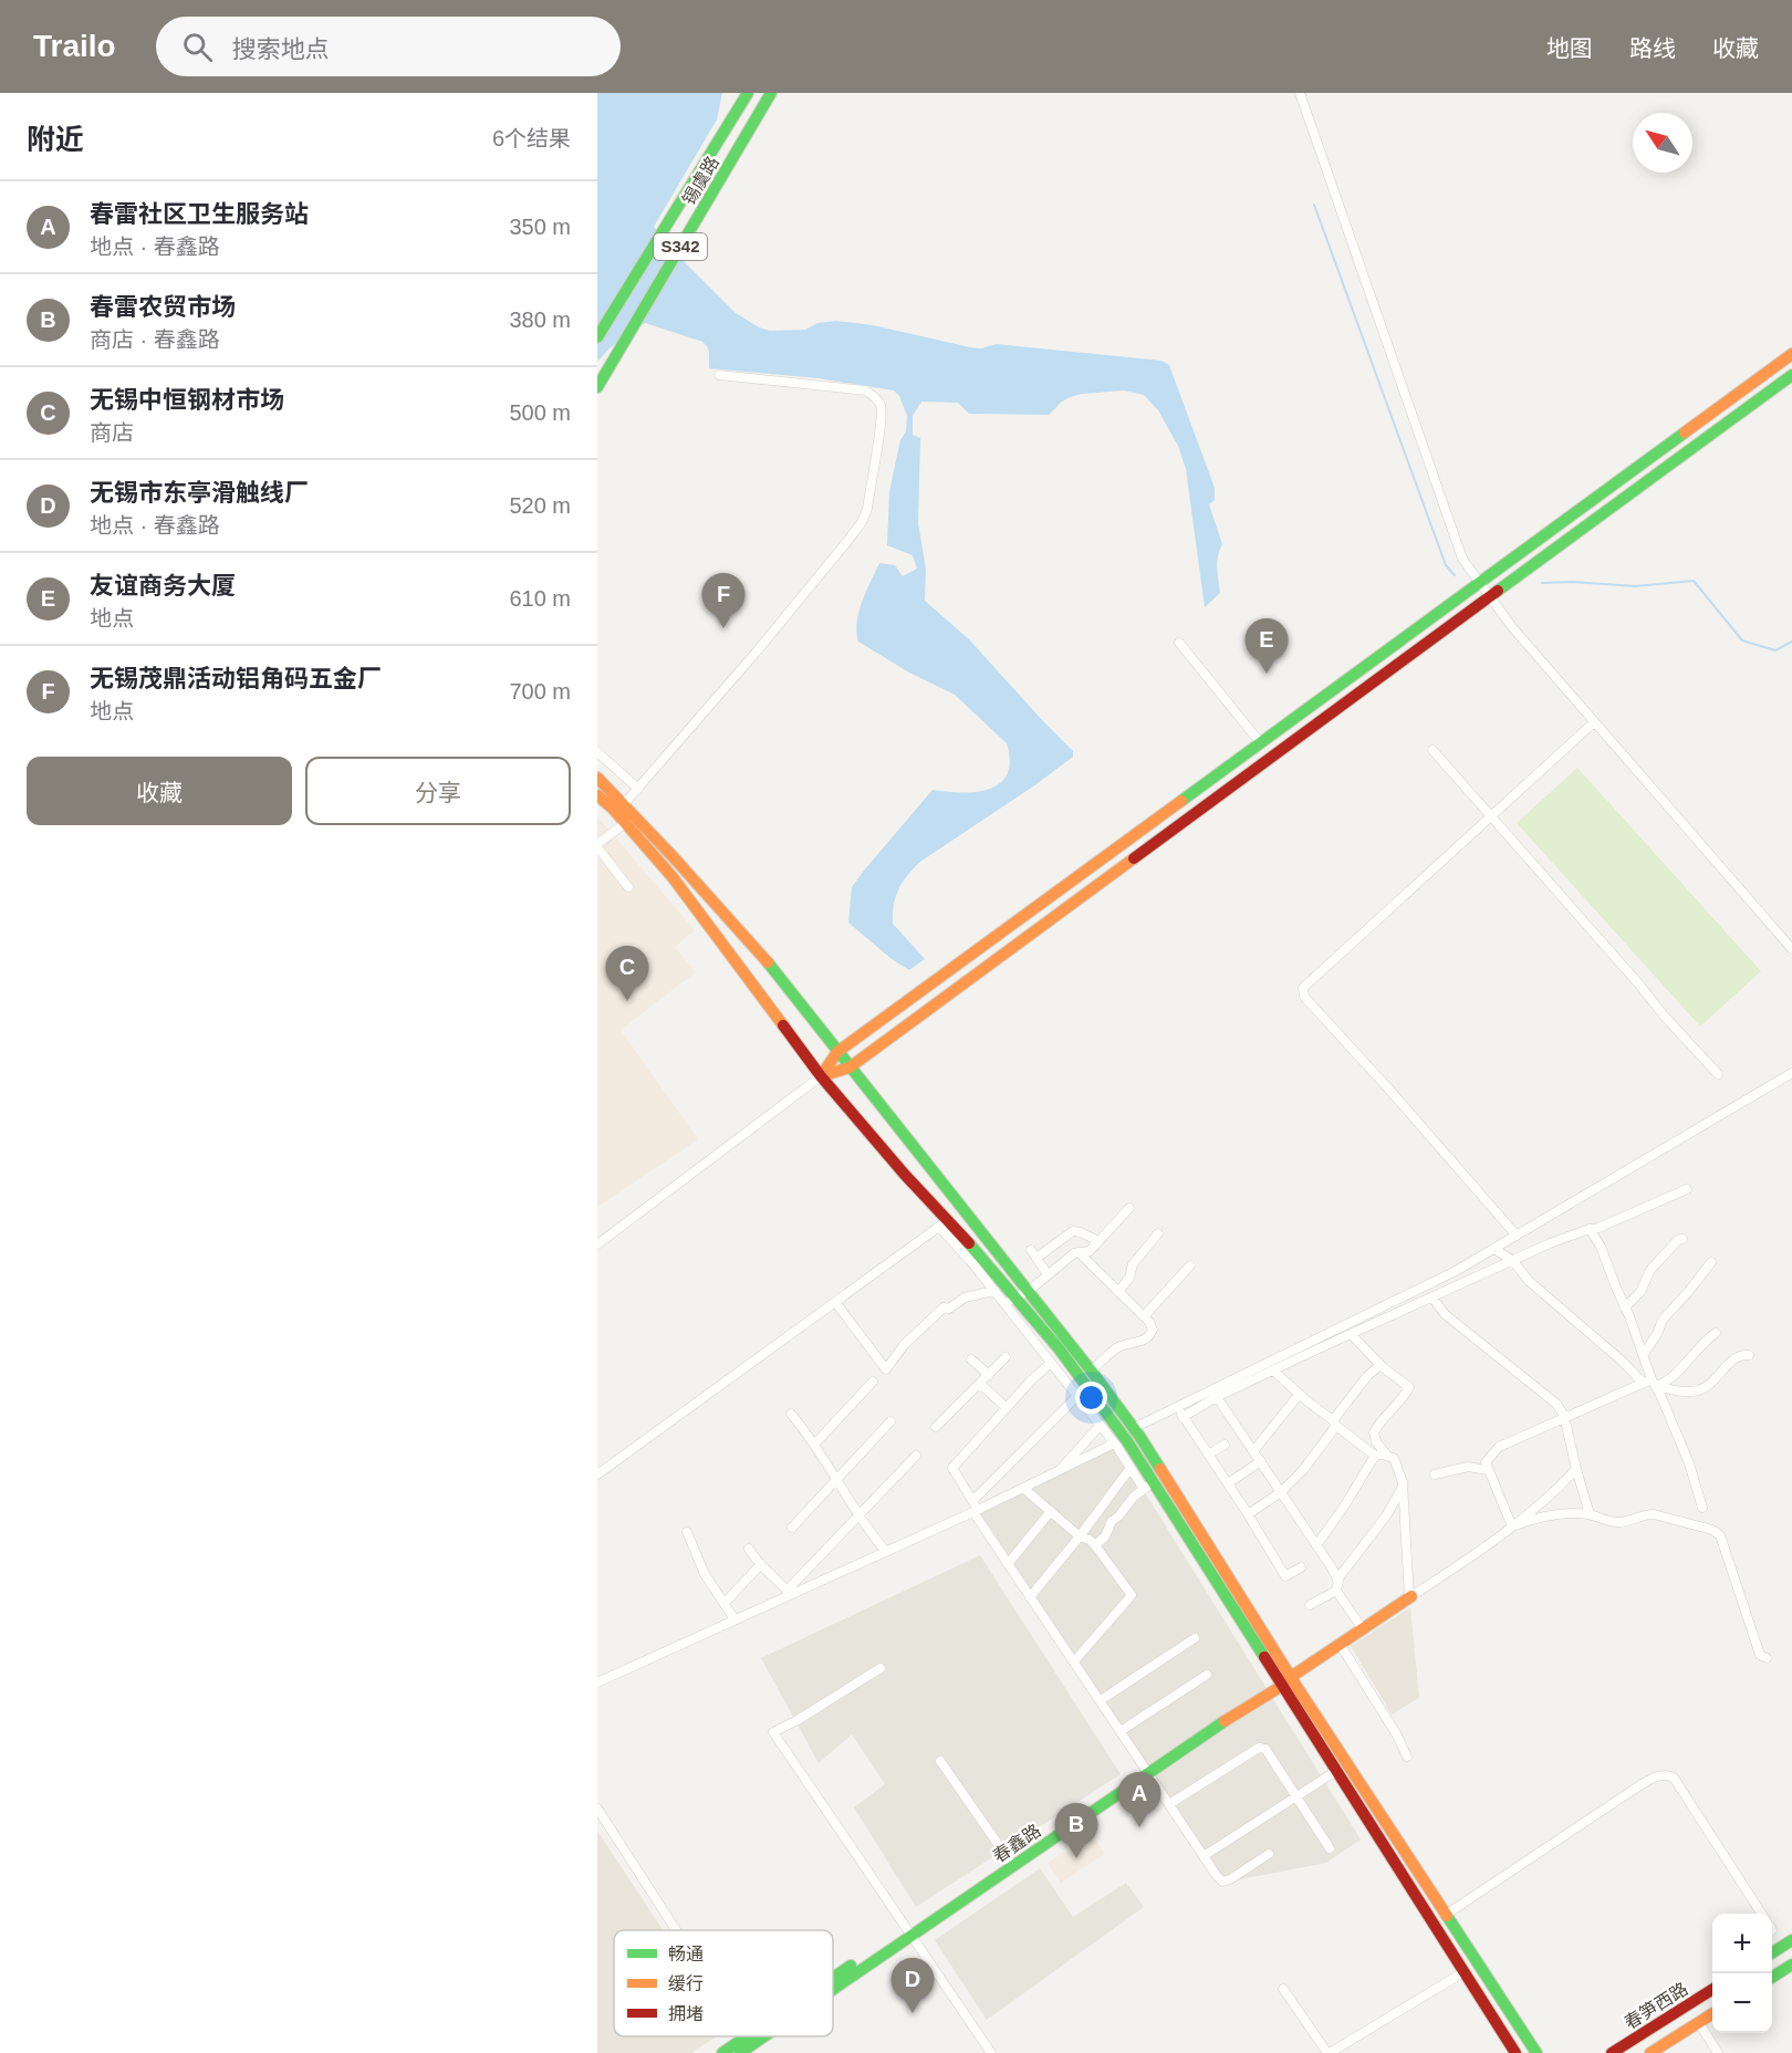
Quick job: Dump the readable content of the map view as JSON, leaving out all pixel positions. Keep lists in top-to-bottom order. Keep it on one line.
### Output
{"streets":{"main road":["锡虞路","S342","春鑫路","春笋西路"]},"legend":["畅通","缓行","拥堵"],"north":"top left","page":{"header":"Trailo","search":"搜索地点","nav":["地图","路线","收藏"],"heading":["附近","6个结果"],"list":[{"mark":"A","name":"春雷社区卫生服务站","note":"地点 · 春鑫路","value":"350 m"},{"mark":"B","name":"春雷农贸市场","note":"商店 · 春鑫路","value":"380 m"},{"mark":"C","name":"无锡中恒钢材市场","note":"商店","value":"500 m"},{"mark":"D","name":"无锡市东亭滑触线厂","note":"地点 · 春鑫路","value":"520 m"},{"mark":"E","name":"友谊商务大厦","note":"地点","value":"610 m"},{"mark":"F","name":"无锡茂鼎活动铝角码五金厂","note":"地点","value":"700 m"}],"pins":["F","E","C","A","B","D"],"buttons":["收藏","分享"],"map_buttons":["+","−"]}}
